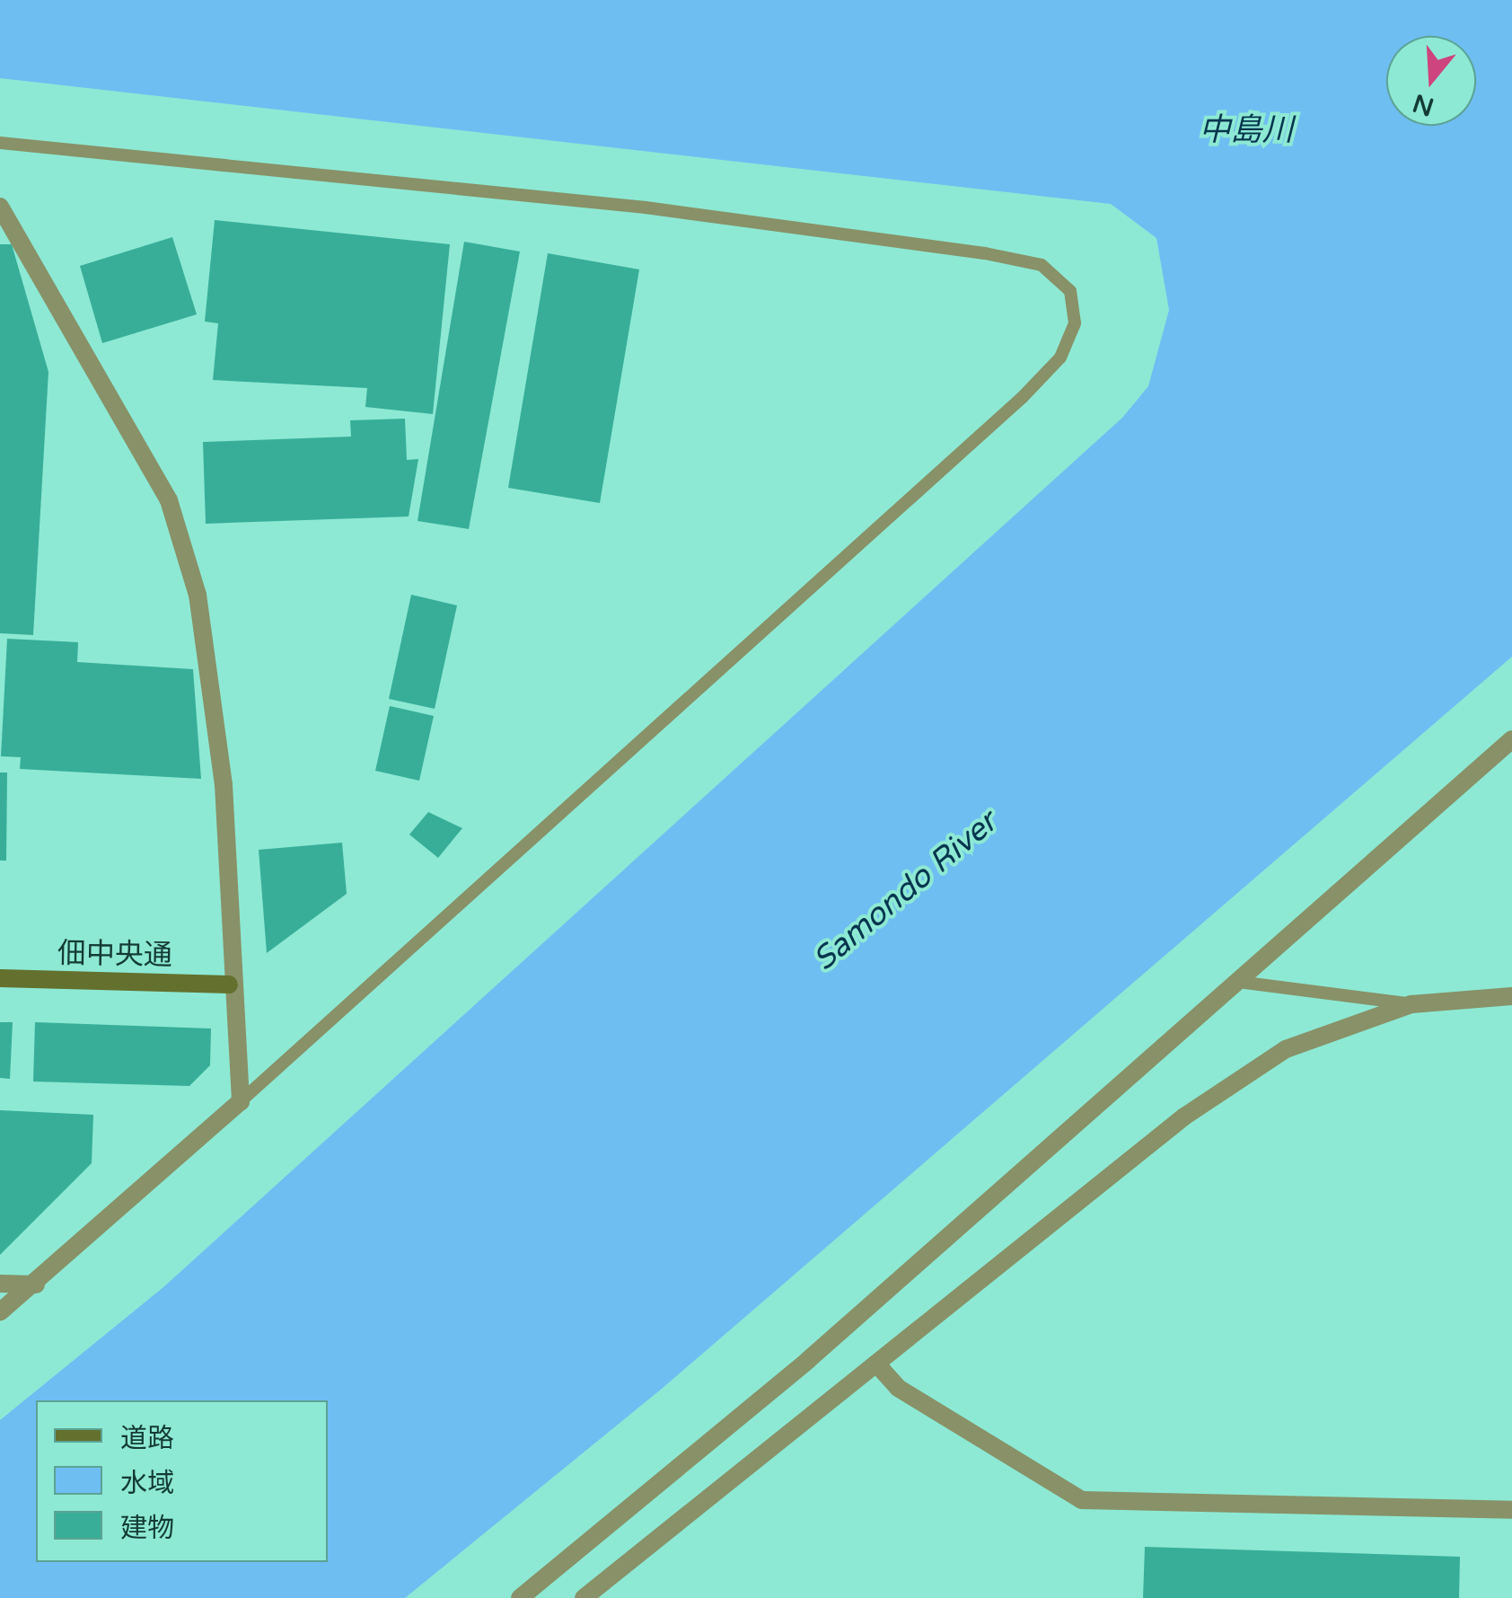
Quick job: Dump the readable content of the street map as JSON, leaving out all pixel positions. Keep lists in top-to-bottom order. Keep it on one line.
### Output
{"streets":{"street":["佃中央通"]},"water":["中島川","Samondo River"],"legend":["道路","水域","建物"],"north":"bottom"}
